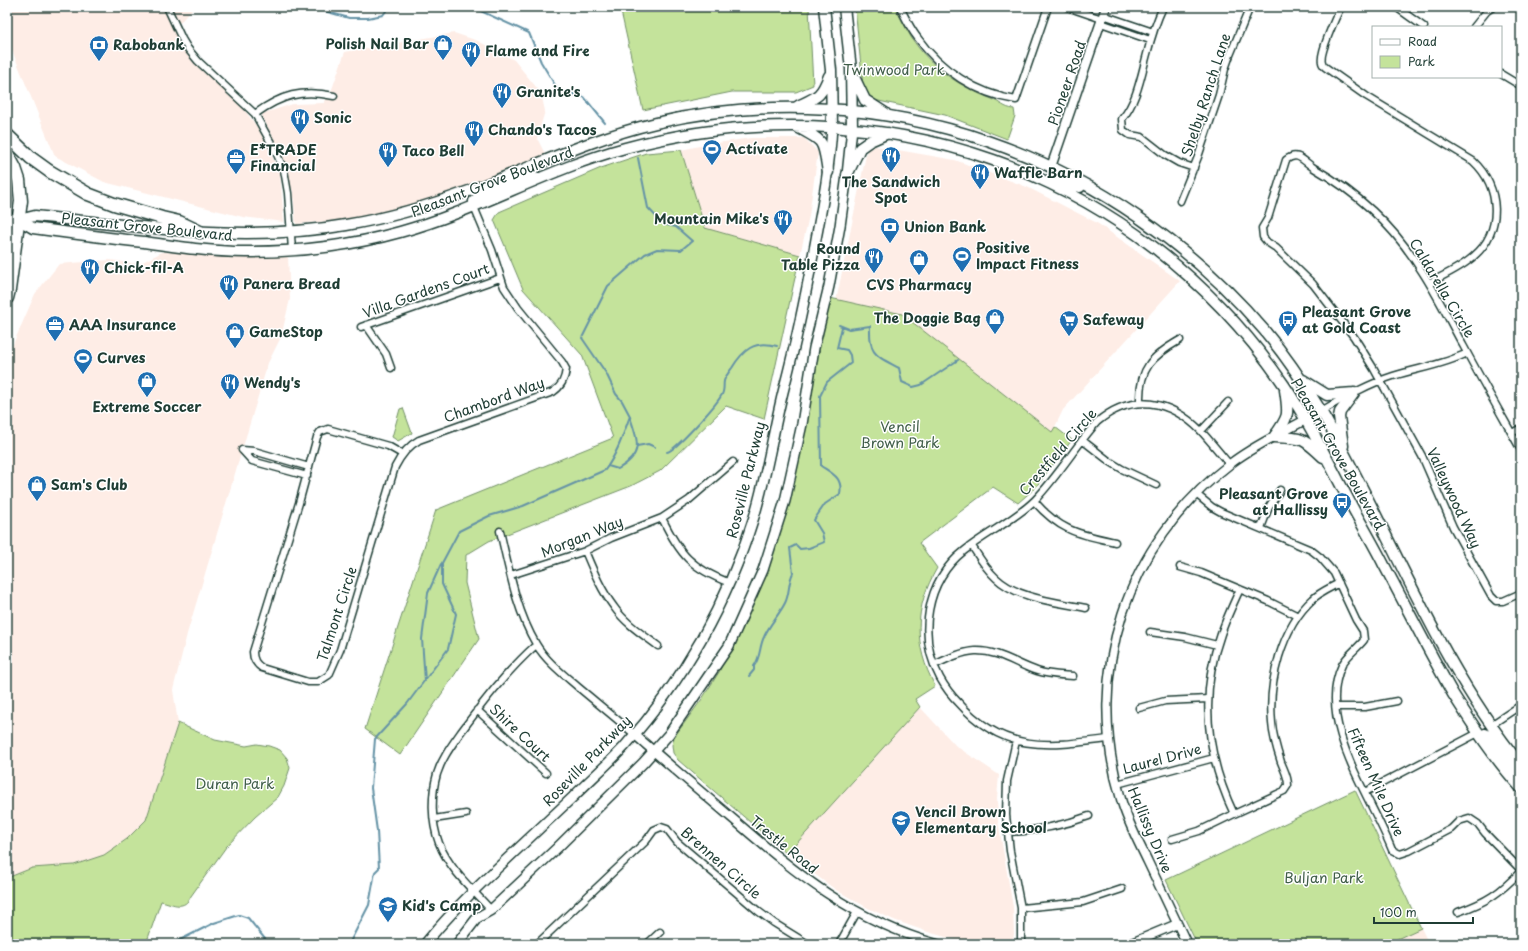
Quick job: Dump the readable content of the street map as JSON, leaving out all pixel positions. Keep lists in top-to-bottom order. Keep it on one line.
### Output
{"streets":{"main road":["Pleasant Grove Boulevard","Roseville Parkway"],"street":["Pioneer Road","Shelby Ranch Lane","Caldarella Circle","Villa Gardens Court","Chambord Way","Crestfield Circle","Valleywood Way","Morgan Way","Talmont Circle","Shire Court","Laurel Drive","Fifteen Mile Drive","Hallissy Drive","Trestle Road","Brennen Circle"]},"crossings":[["Pioneer Road","Pleasant Grove Boulevard"],["Pleasant Grove Boulevard","Chambord Way"],["Pleasant Grove Boulevard","Roseville Parkway"],["Pleasant Grove Boulevard","Hallissy Drive"],["Caldarella Circle","Valleywood Way"],["Villa Gardens Court","Chambord Way"],["Chambord Way","Talmont Circle"],["Crestfield Circle","Hallissy Drive"],["Roseville Parkway","Trestle Road"],["Laurel Drive","Hallissy Drive"],["Fifteen Mile Drive","Hallissy Drive"]],"parks":["Twinwood Park","Vencil Brown Park","Duran Park","Buljan Park"],"places":{"shop":["Polish Nail Bar","CVS Pharmacy","The Doggie Bag","GameStop","Extreme Soccer","Sam's Club"],"bank":["Rabobank","Union Bank"],"restaurant":["Flame and Fire","Granite's","Sonic","Chando's Tacos","Taco Bell","The Sandwich Spot","Waffle Barn","Mountain Mike's","Round Table Pizza","Chick-fil-A","Panera Bread","Wendy's"],"sports":["Actívate","Positive Impact Fitness","Curves"],"office":["E*TRADE Financial","AAA Insurance"],"supermarket":["Safeway"],"bus stop":["Pleasant Grove at Gold Coast","Pleasant Grove at Hallissy"],"school or university":["Vencil Brown Elementary School","Kid's Camp"]},"legend":["Road","Park"],"scale_bar":"100 m"}
